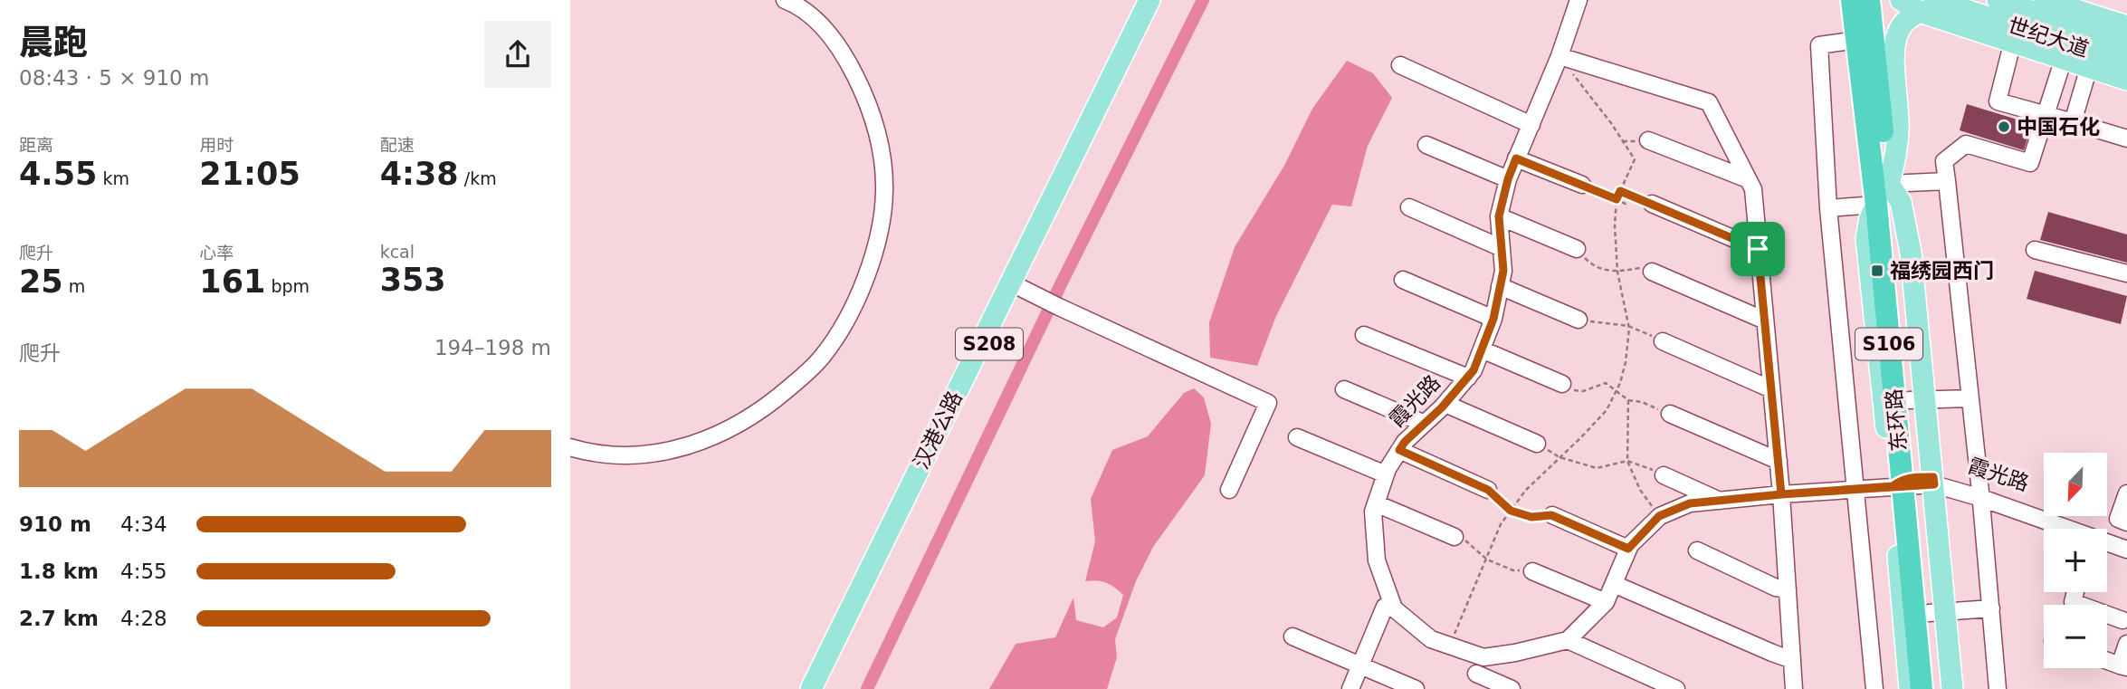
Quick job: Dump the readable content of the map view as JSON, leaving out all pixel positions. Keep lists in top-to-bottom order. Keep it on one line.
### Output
{"streets":{"highway":["S106","东环路"],"main road":["世纪大道","S208","汉港公路"],"street":["霞光路"]},"crossings":[["霞光路","东环路"]],"places":{"other":["中国石化"],"transit":["福绣园西门"]},"north":"bottom left","page":{"heading":["晨跑","08:43 · 5 × 910 m"],"stats":[["距离","4.55 km"],["用时","21:05"],["配速","4:38 /km"],["爬升","25 m"],["心率","161 bpm"],["kcal","353"]],"chart":["爬升","194–198 m"],"map_buttons":["+","−"],"list":[{"name":"910 m","note":"4:34"},{"name":"1.8 km","note":"4:55"},{"name":"2.7 km","note":"4:28"}]}}
